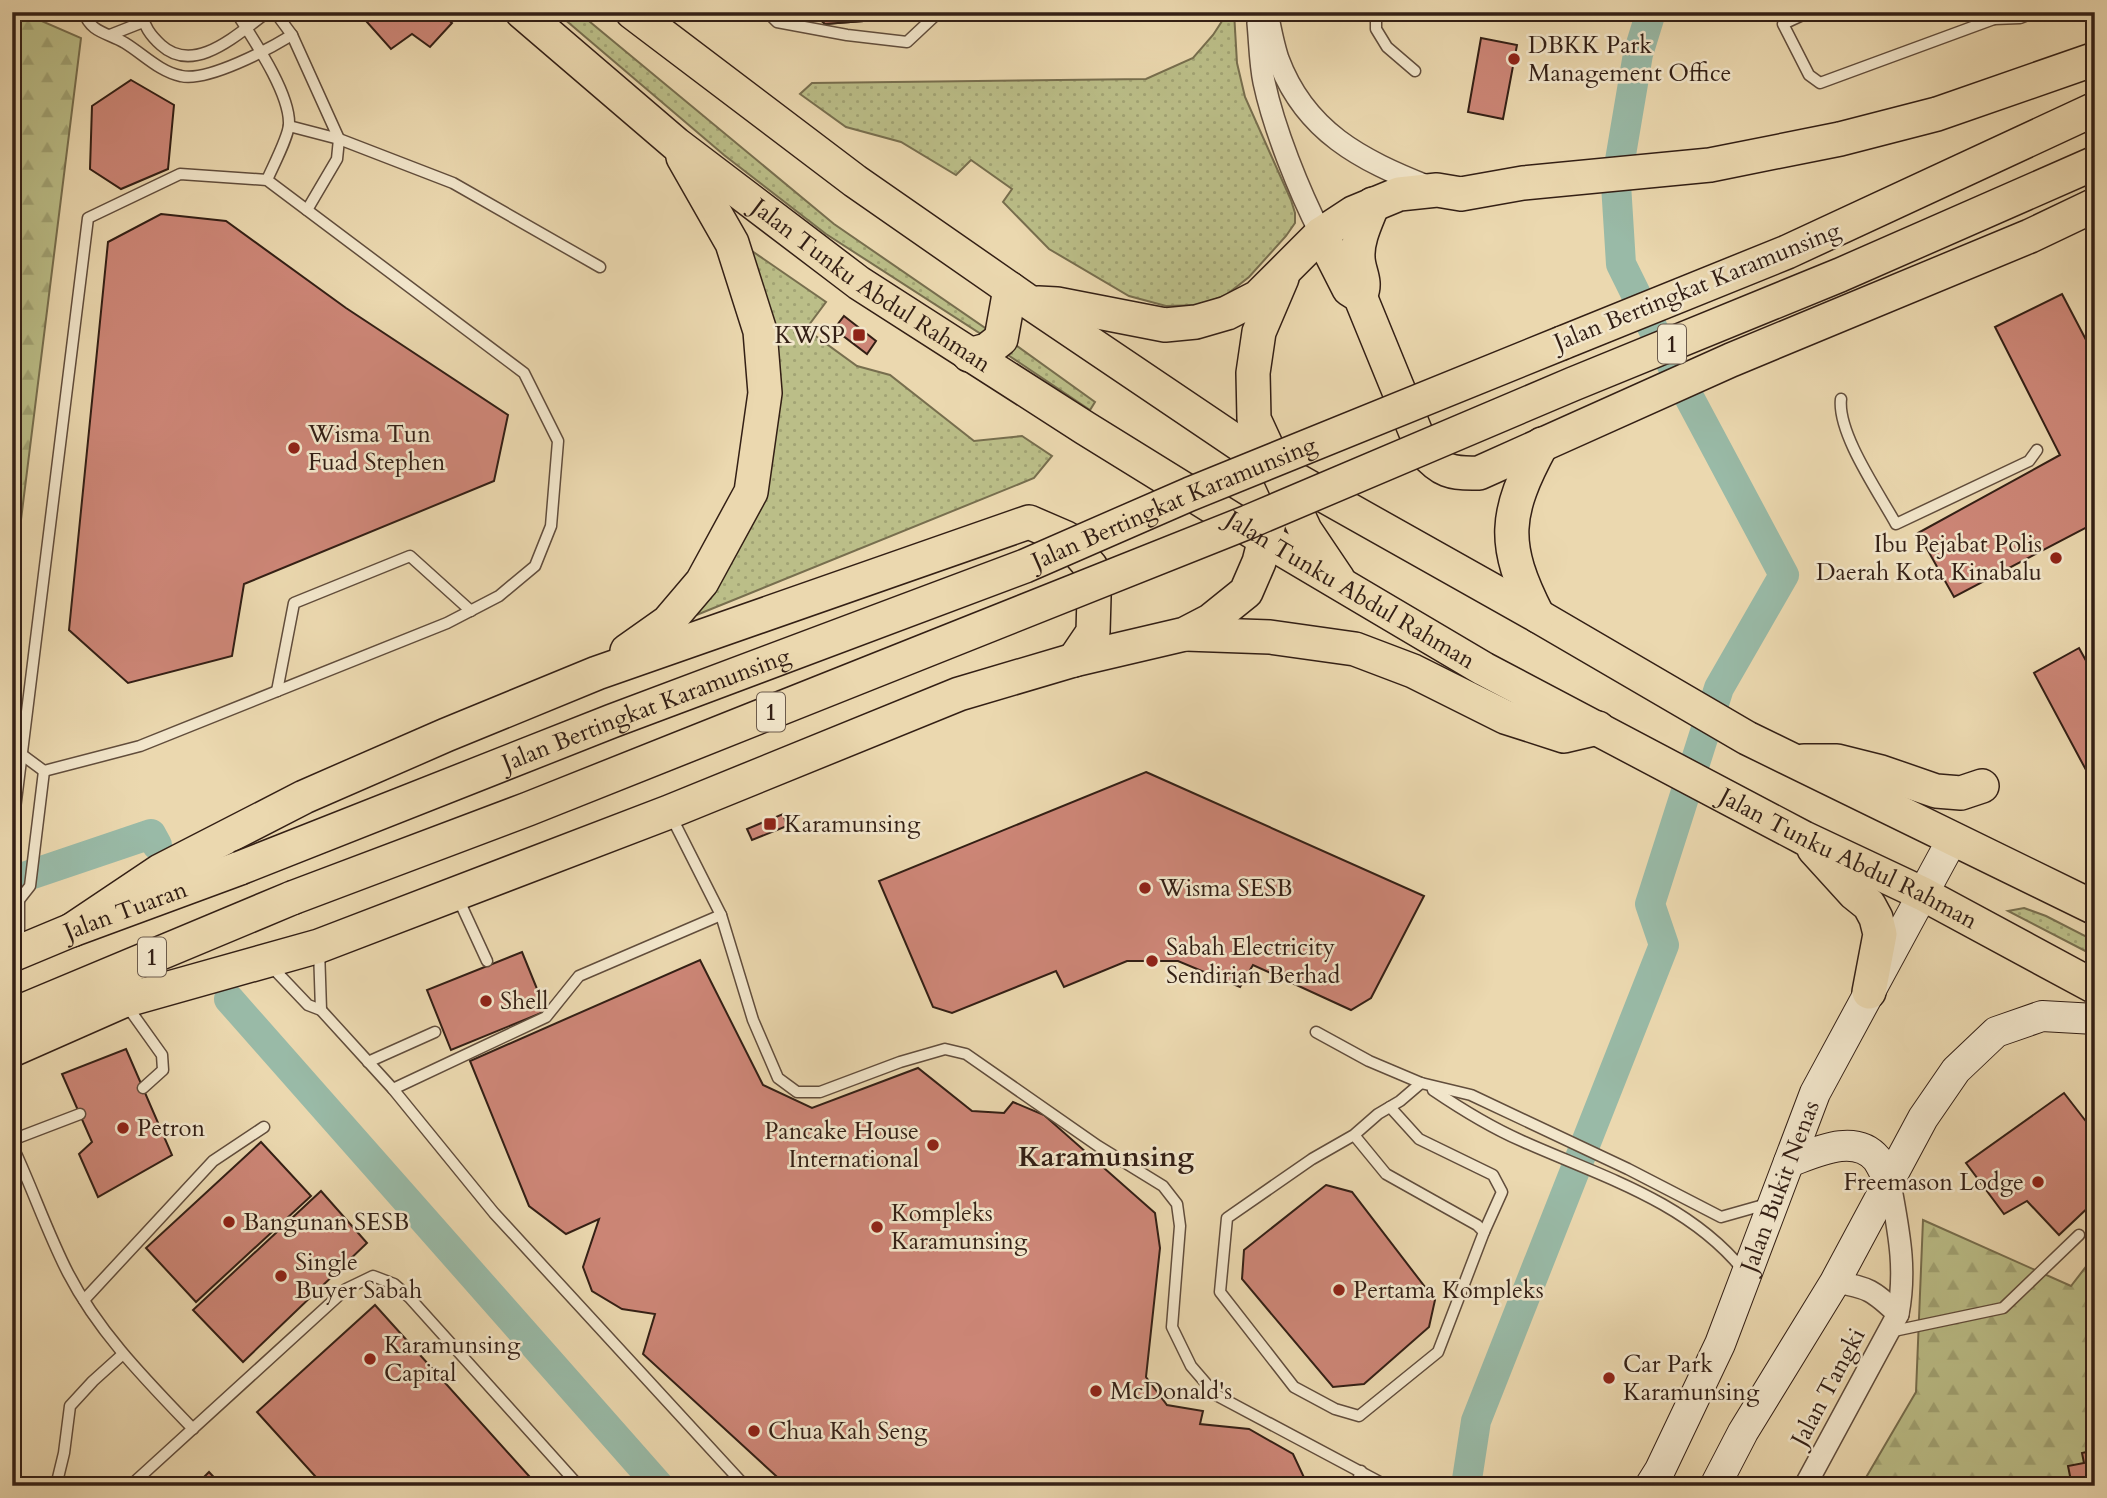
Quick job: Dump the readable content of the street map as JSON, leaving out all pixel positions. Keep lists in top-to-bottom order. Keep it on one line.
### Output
{"streets":{"main road":["Jalan Tunku Abdul Rahman","Jalan Bertingkat Karamunsing","1","Jalan Tuaran","Jalan Bukit Nenas"],"street":["Jalan Tangki"]},"crossings":[["Jalan Tunku Abdul Rahman","Jalan Bukit Nenas"],["Jalan Bertingkat Karamunsing","Jalan Tuaran"]],"districts":["Karamunsing"],"places":{"other":["DBKK Park Management Office","Wisma Tun Fuad Stephen","Ibu Pejabat Polis Daerah Kota Kinabalu","Wisma SESB","Sabah Electricity Sendirian Berhad","Shell","Petron","Pancake House International","Freemason Lodge","Bangunan SESB","Kompleks Karamunsing","Single Buyer Sabah","Pertama Kompleks","Karamunsing Capital","Car Park Karamunsing","McDonald's","Chua Kah Seng"],"transit":["KWSP","Karamunsing"]}}
